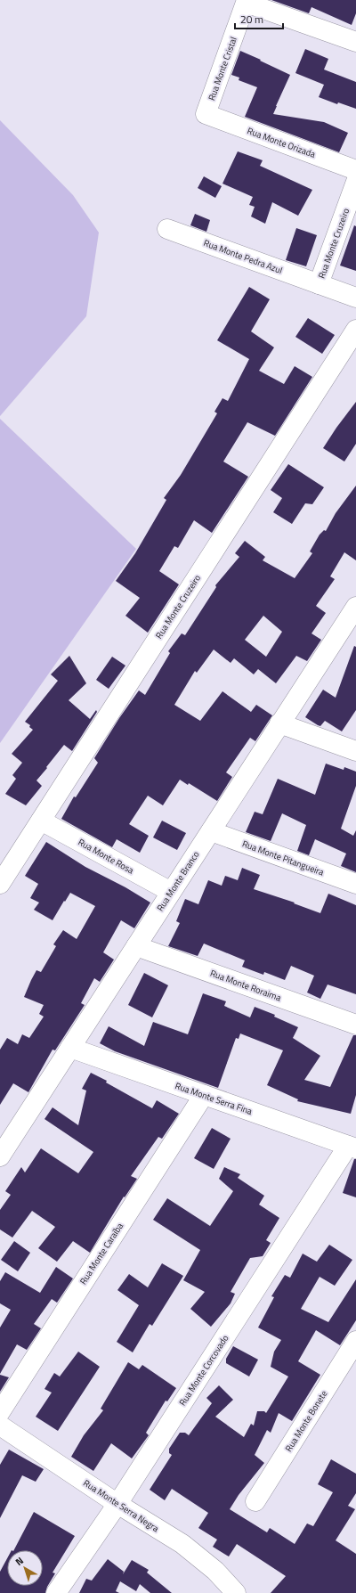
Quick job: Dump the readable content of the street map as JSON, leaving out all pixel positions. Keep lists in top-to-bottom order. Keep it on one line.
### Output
{"streets":{"street":["Rua Monte Cristal","Rua Monte Orizada","Rua Monte Cruzeiro","Rua Monte Pedra Azul","Rua Monte Rosa","Rua Monte Pitangueira","Rua Monte Branco","Rua Monte Roraima","Rua Monte Serra Fina","Rua Monte Caraíba","Rua Monte Corcovado","Rua Monte Bonete","Rua Monte Serra Negra"]},"crossings":[["Rua Monte Cristal","Rua Monte Orizada"],["Rua Monte Cruzeiro","Rua Monte Pedra Azul"],["Rua Monte Cruzeiro","Rua Monte Rosa"],["Rua Monte Rosa","Rua Monte Branco"],["Rua Monte Pitangueira","Rua Monte Branco"],["Rua Monte Branco","Rua Monte Roraima"],["Rua Monte Branco","Rua Monte Serra Fina"],["Rua Monte Serra Fina","Rua Monte Caraíba"],["Rua Monte Serra Fina","Rua Monte Corcovado"],["Rua Monte Corcovado","Rua Monte Serra Negra"]],"scale_bar":"20 m","north":"top left"}
